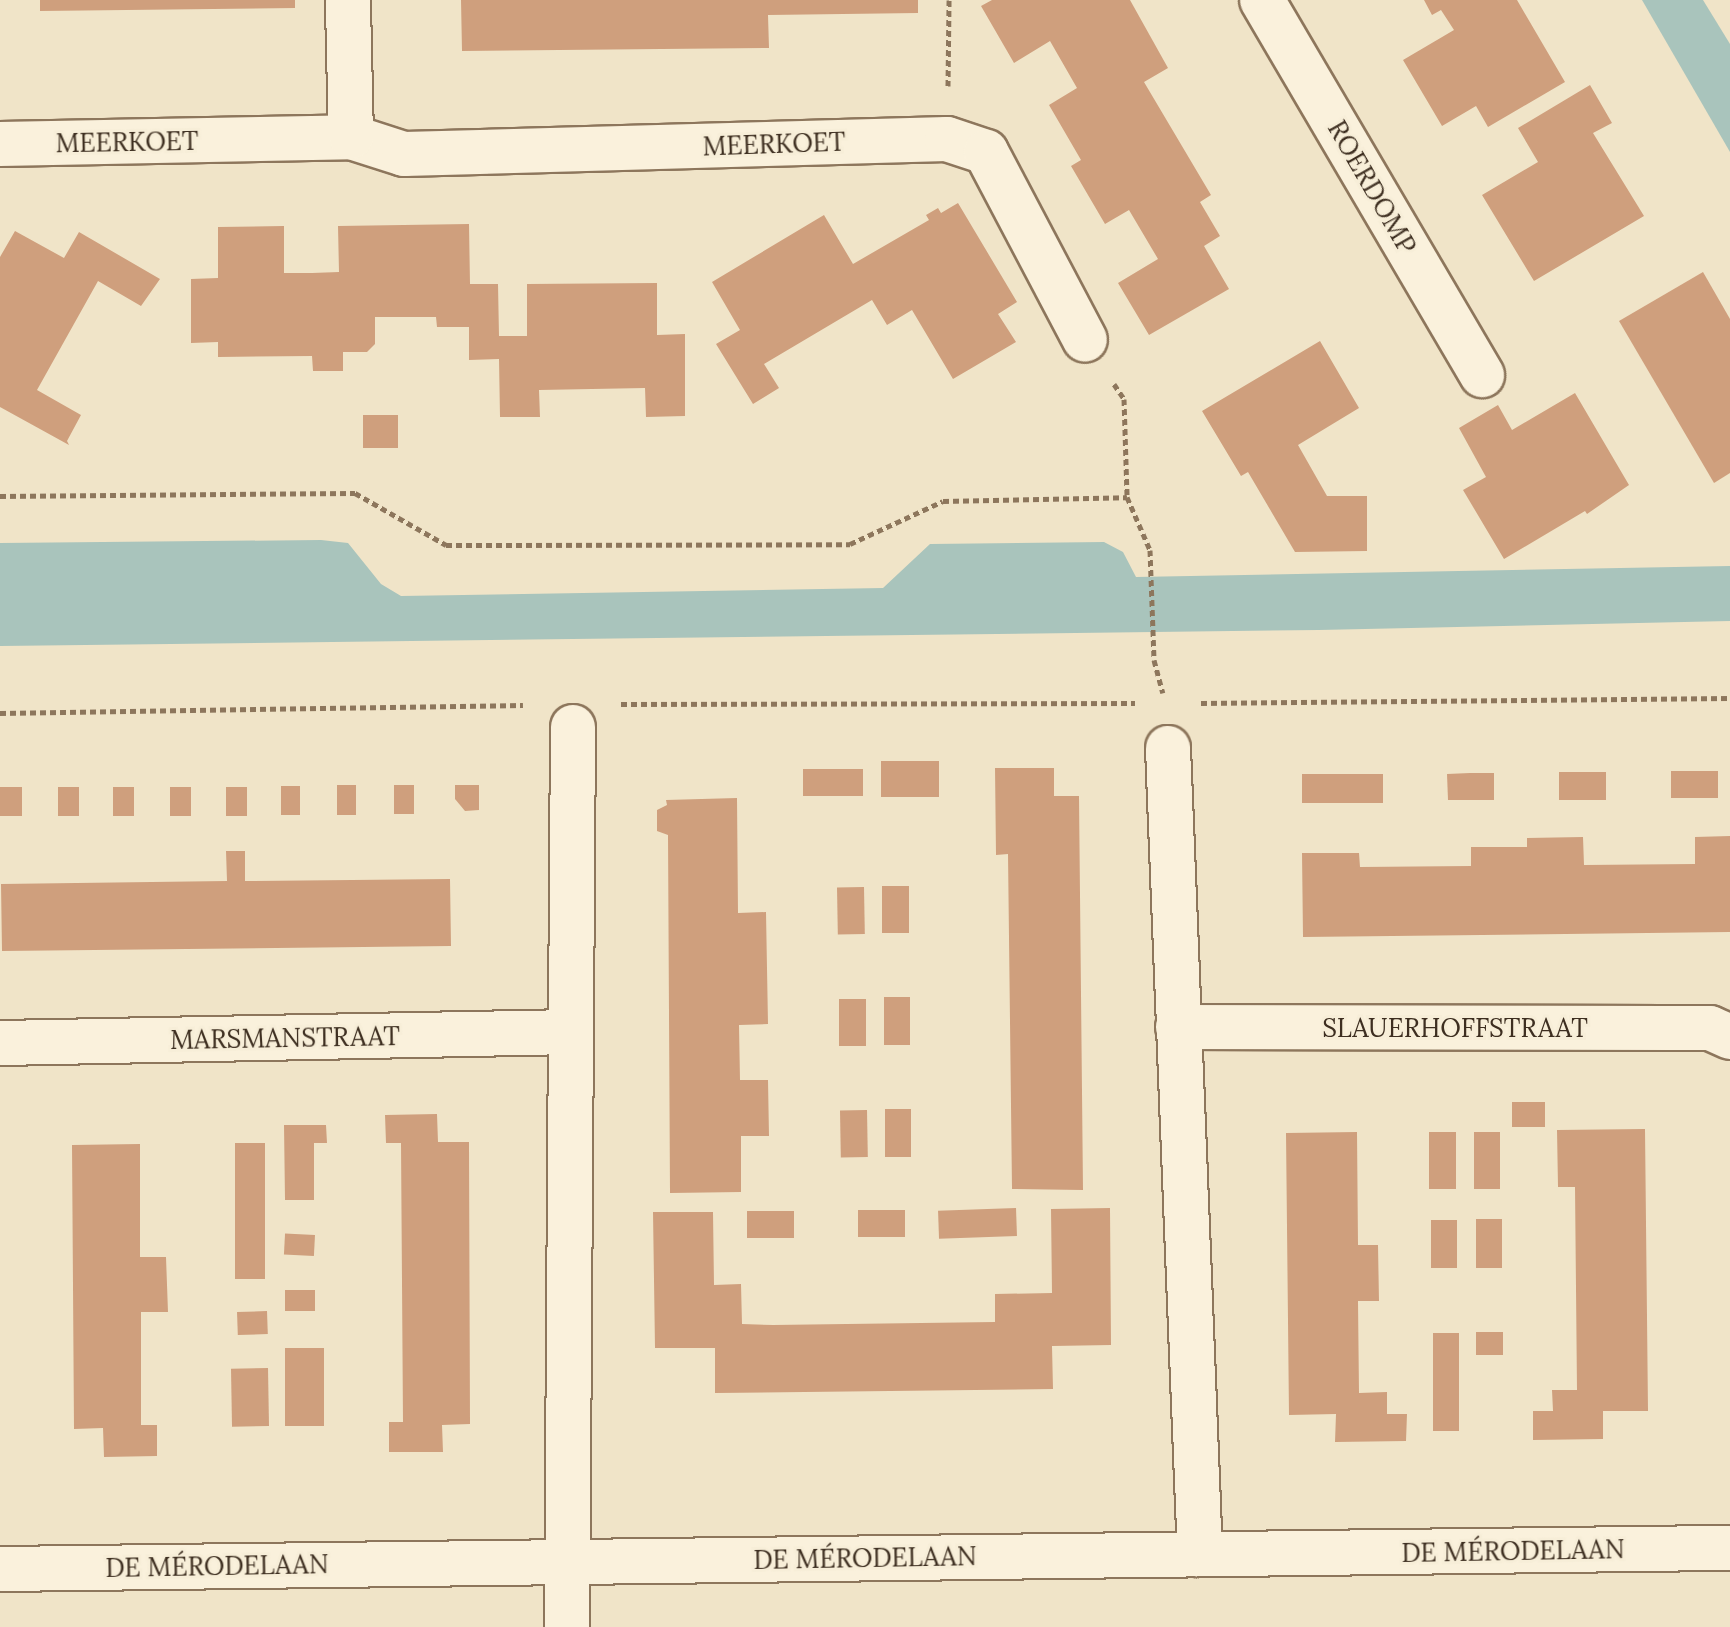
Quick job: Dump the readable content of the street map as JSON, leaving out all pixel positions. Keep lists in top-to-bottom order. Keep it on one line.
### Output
{"streets":{"street":["MEERKOET","ROERDOMP","SLAUERHOFFSTRAAT","MARSMANSTRAAT","DE MÉRODELAAN"]}}
